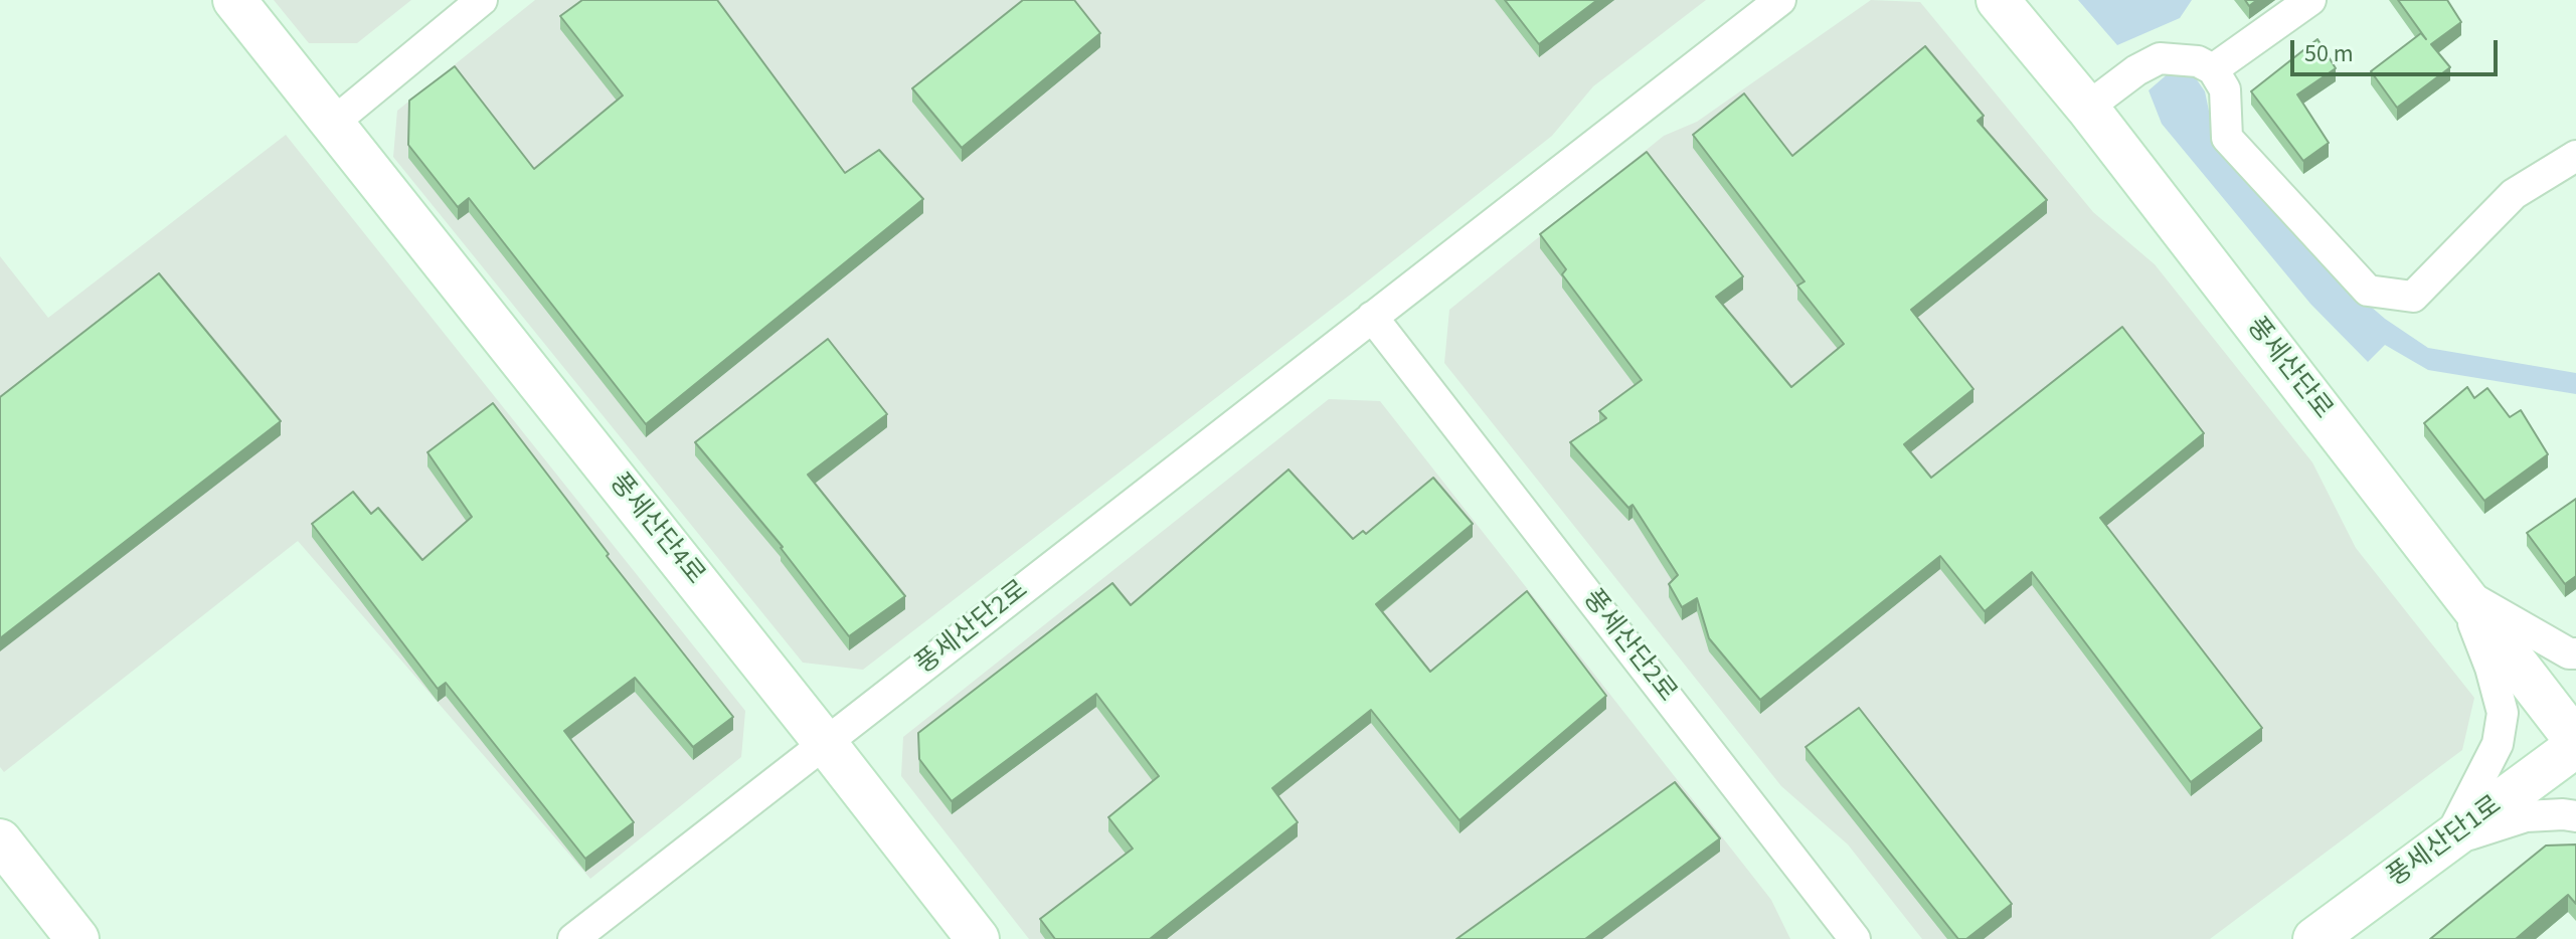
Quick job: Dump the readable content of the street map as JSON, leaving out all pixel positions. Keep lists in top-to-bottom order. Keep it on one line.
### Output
{"streets":{"street":["풍세산단로","풍세산단4로","풍세산단2로","풍세산단1로"]},"crossings":[["풍세산단로","풍세산단1로"],["풍세산단4로","풍세산단2로"]],"scale_bar":"50 m"}
